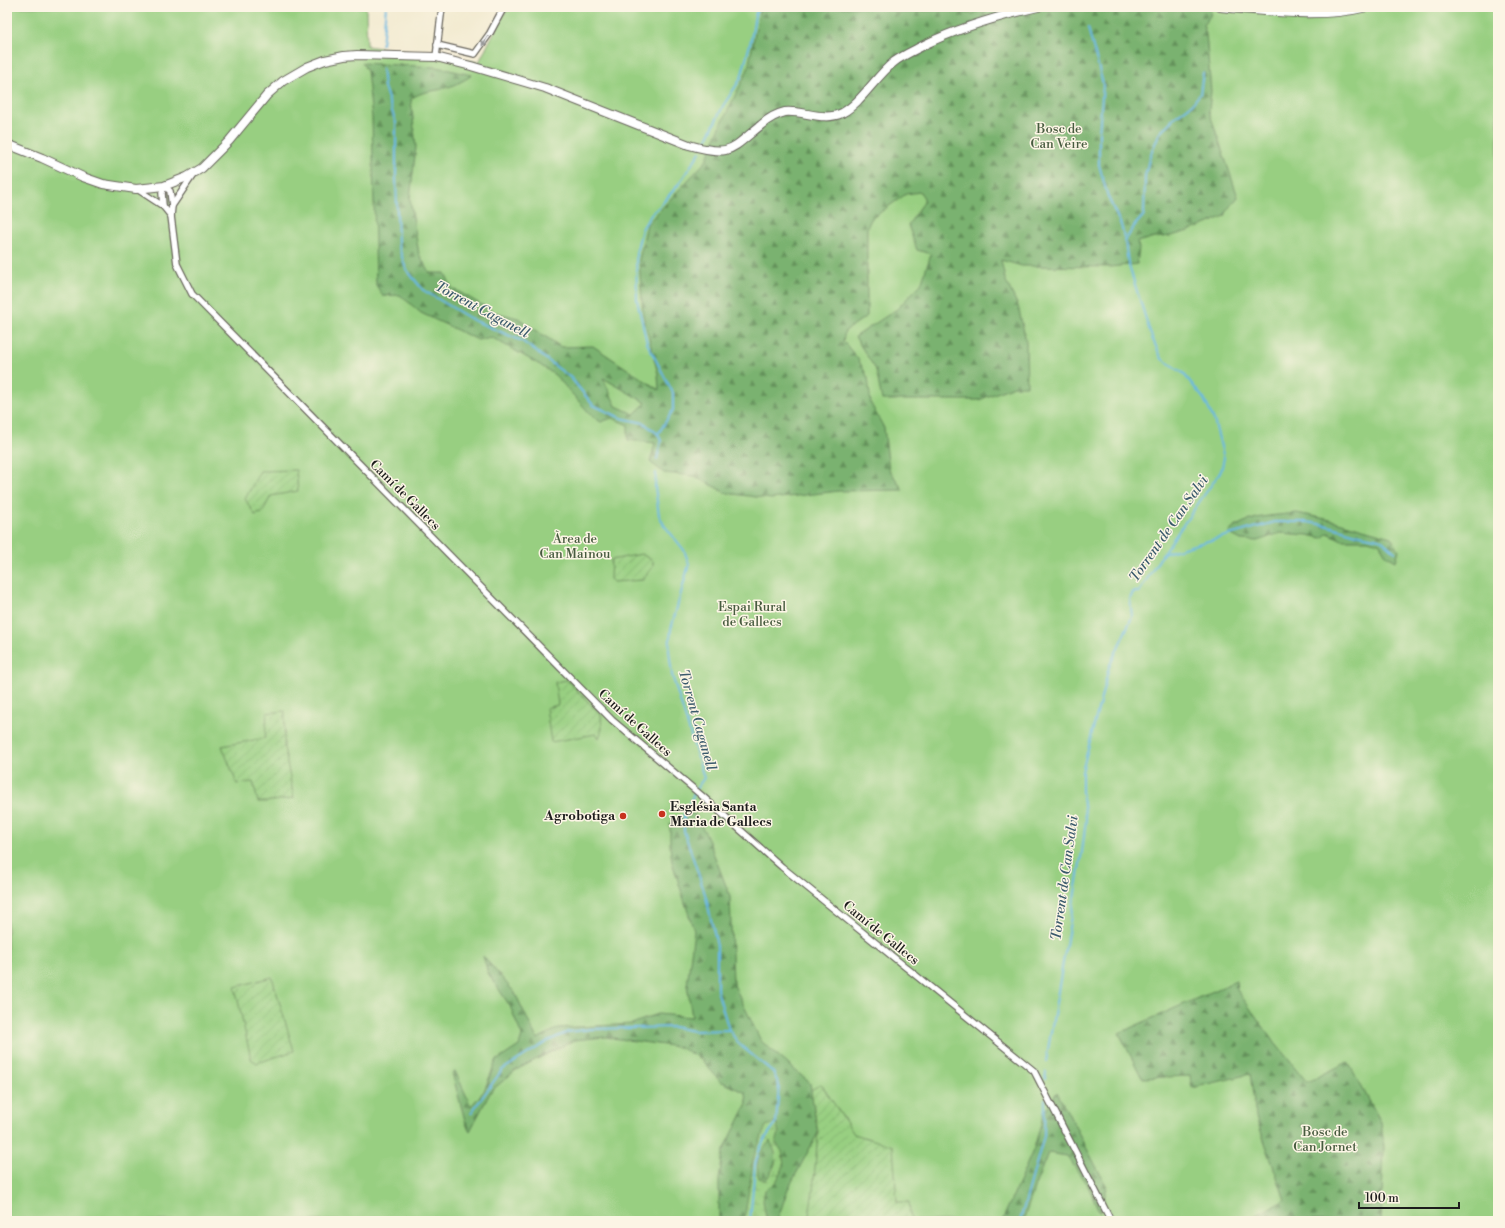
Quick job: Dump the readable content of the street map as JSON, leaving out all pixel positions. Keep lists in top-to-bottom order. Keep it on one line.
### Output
{"streets":{"street":["Camí de Gallecs"]},"water":["Torrent Caganell","Torrent de Can Salvi"],"parks":["Bosc de Can Veire","Àrea de Can Mainou","Espai Rural de Gallecs","Bosc de Can Jornet"],"places":["Església Santa Maria de Gallecs","Agrobotiga"],"scale_bar":"100 m"}
